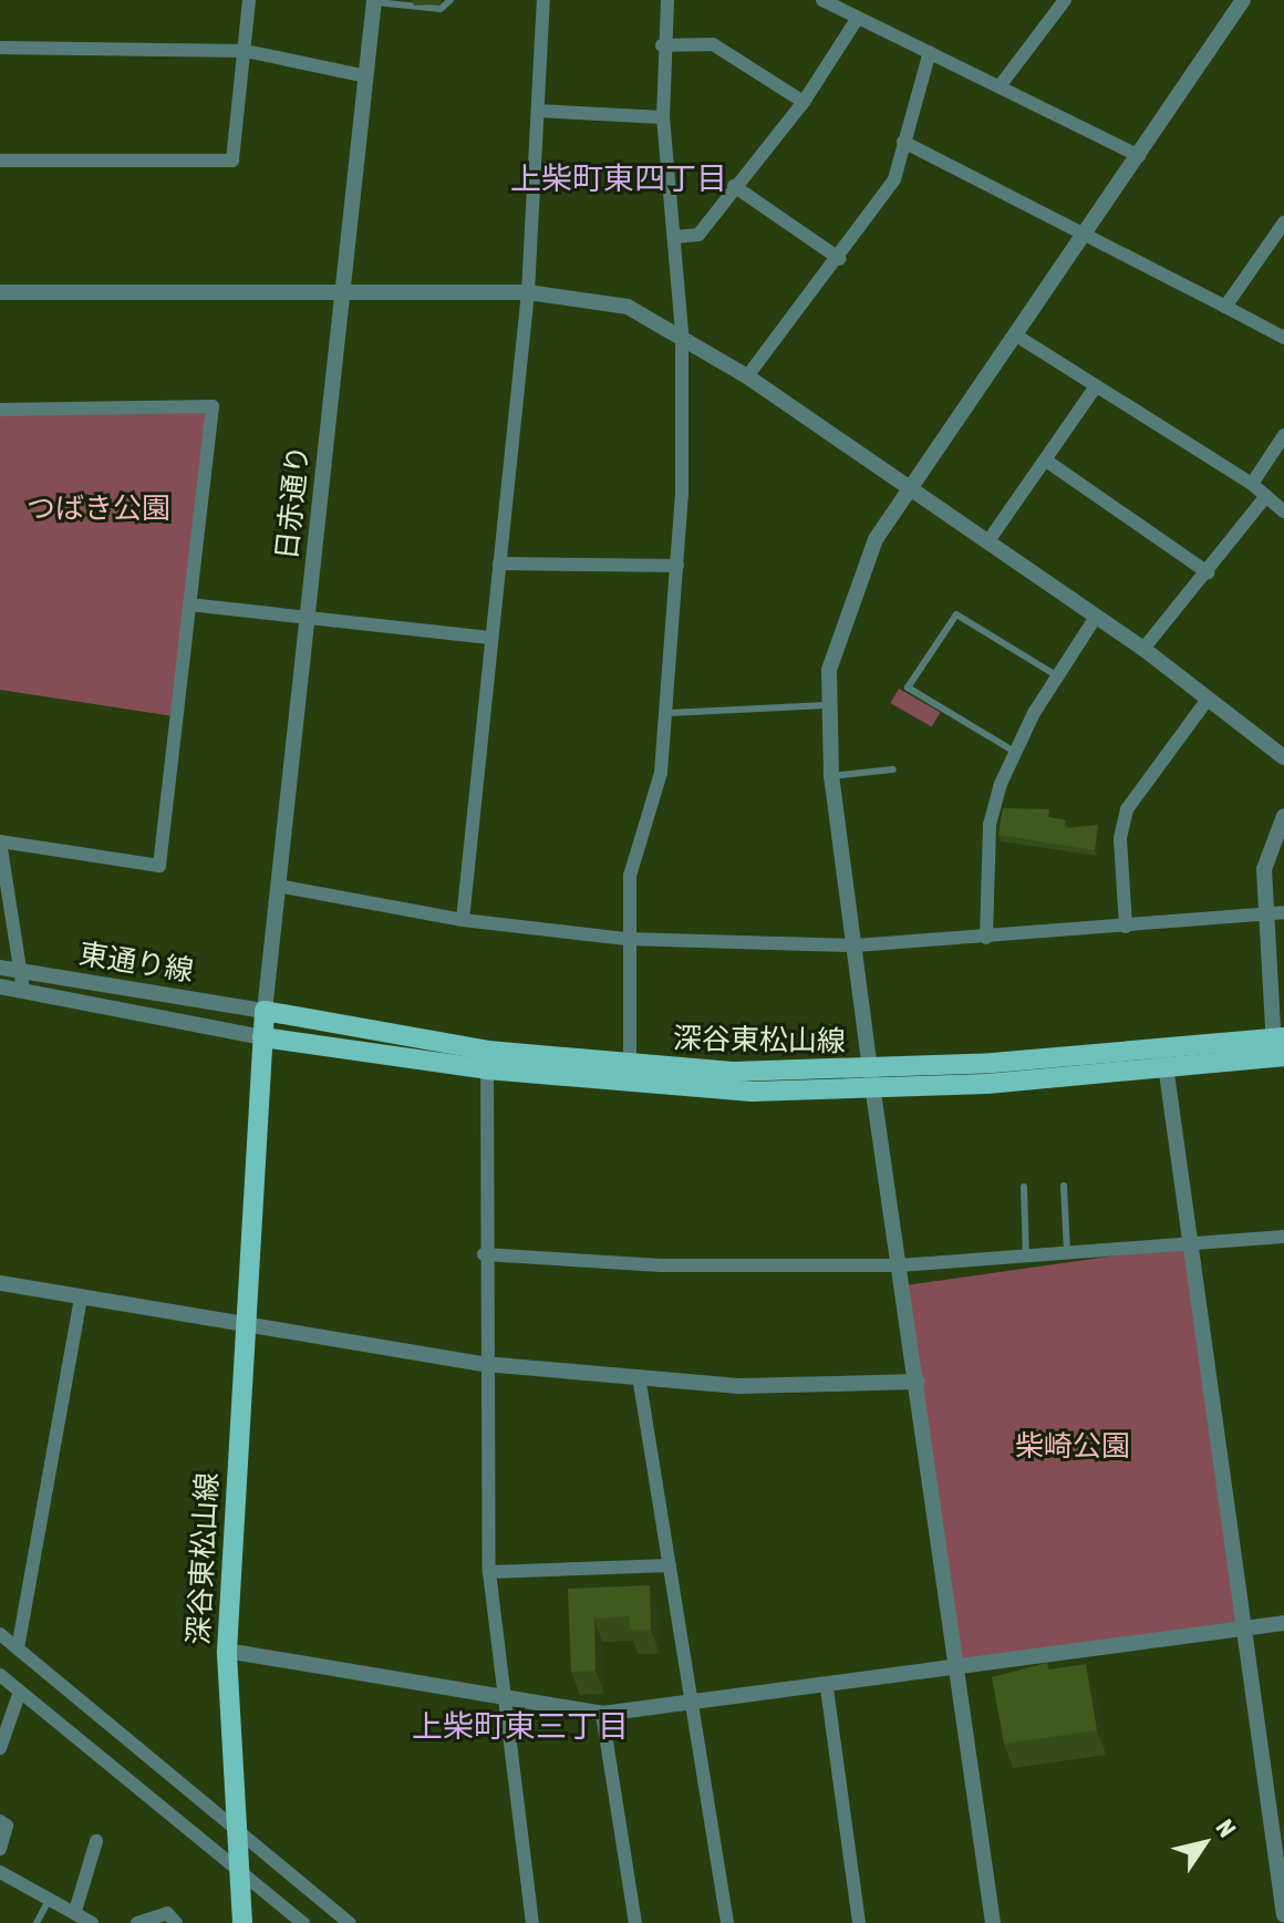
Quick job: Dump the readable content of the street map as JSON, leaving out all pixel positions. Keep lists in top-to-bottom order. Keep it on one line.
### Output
{"streets":{"main road":["深谷東松山線"],"street":["日赤通り","東通り線"]},"crossings":[["日赤通り","東通り線"],["日赤通り","深谷東松山線"],["東通り線","深谷東松山線"]],"districts":["上柴町東四丁目","上柴町東三丁目"],"parks":["つばき公園","柴崎公園"],"north":"top right"}
